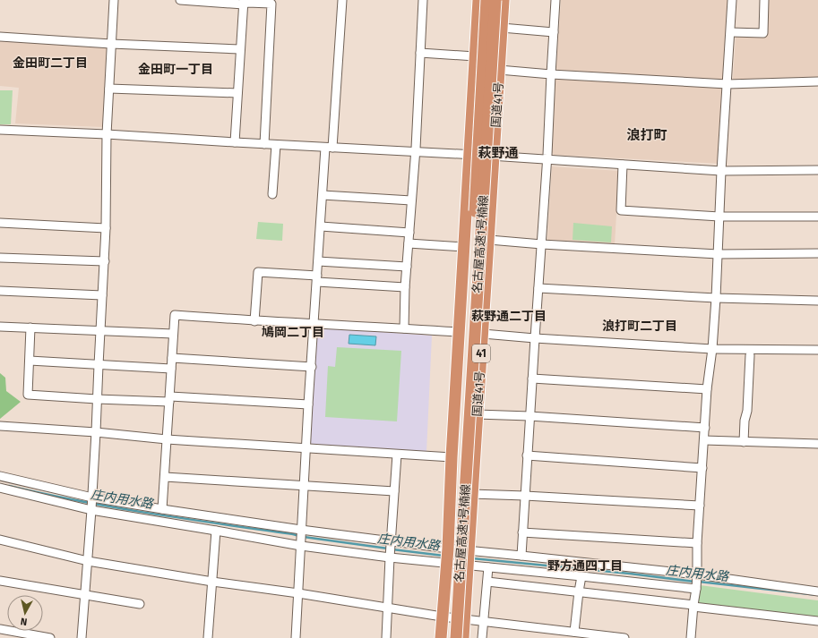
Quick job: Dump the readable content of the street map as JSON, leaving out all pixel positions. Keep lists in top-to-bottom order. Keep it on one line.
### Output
{"streets":{"highway":["国道41号","名古屋高速1号楠線","41"]},"districts":["金田町二丁目","金田町一丁目","浪打町","萩野通","萩野通二丁目","浪打町二丁目","鳩岡二丁目","野方通四丁目"],"water":["庄内用水路"],"north":"bottom"}
